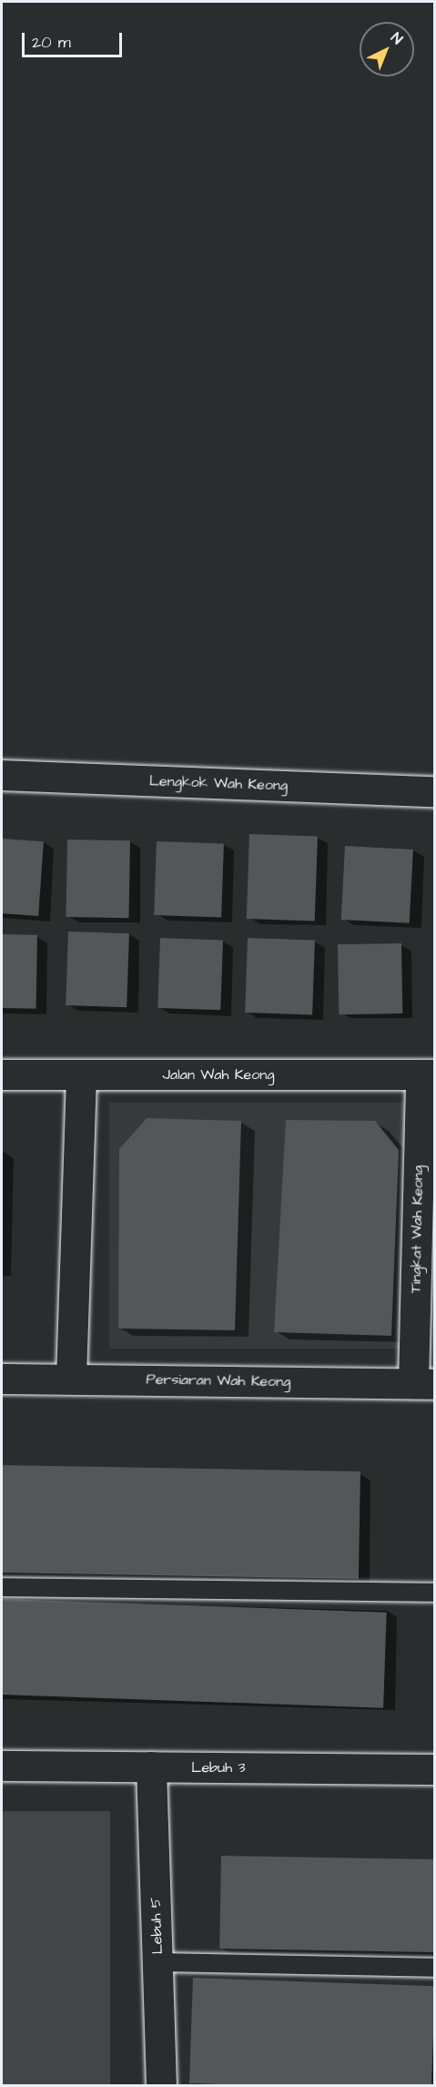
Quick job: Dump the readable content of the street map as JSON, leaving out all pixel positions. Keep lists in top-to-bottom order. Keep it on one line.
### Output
{"streets":{"street":["Lengkok Wah Keong","Jalan Wah Keong","Tingkat Wah Keong","Persiaran Wah Keong","Lebuh 3","Lebuh 5"]},"crossings":[["Jalan Wah Keong","Tingkat Wah Keong"],["Tingkat Wah Keong","Persiaran Wah Keong"],["Lebuh 3","Lebuh 5"]],"scale_bar":"20 m","north":"top right"}
